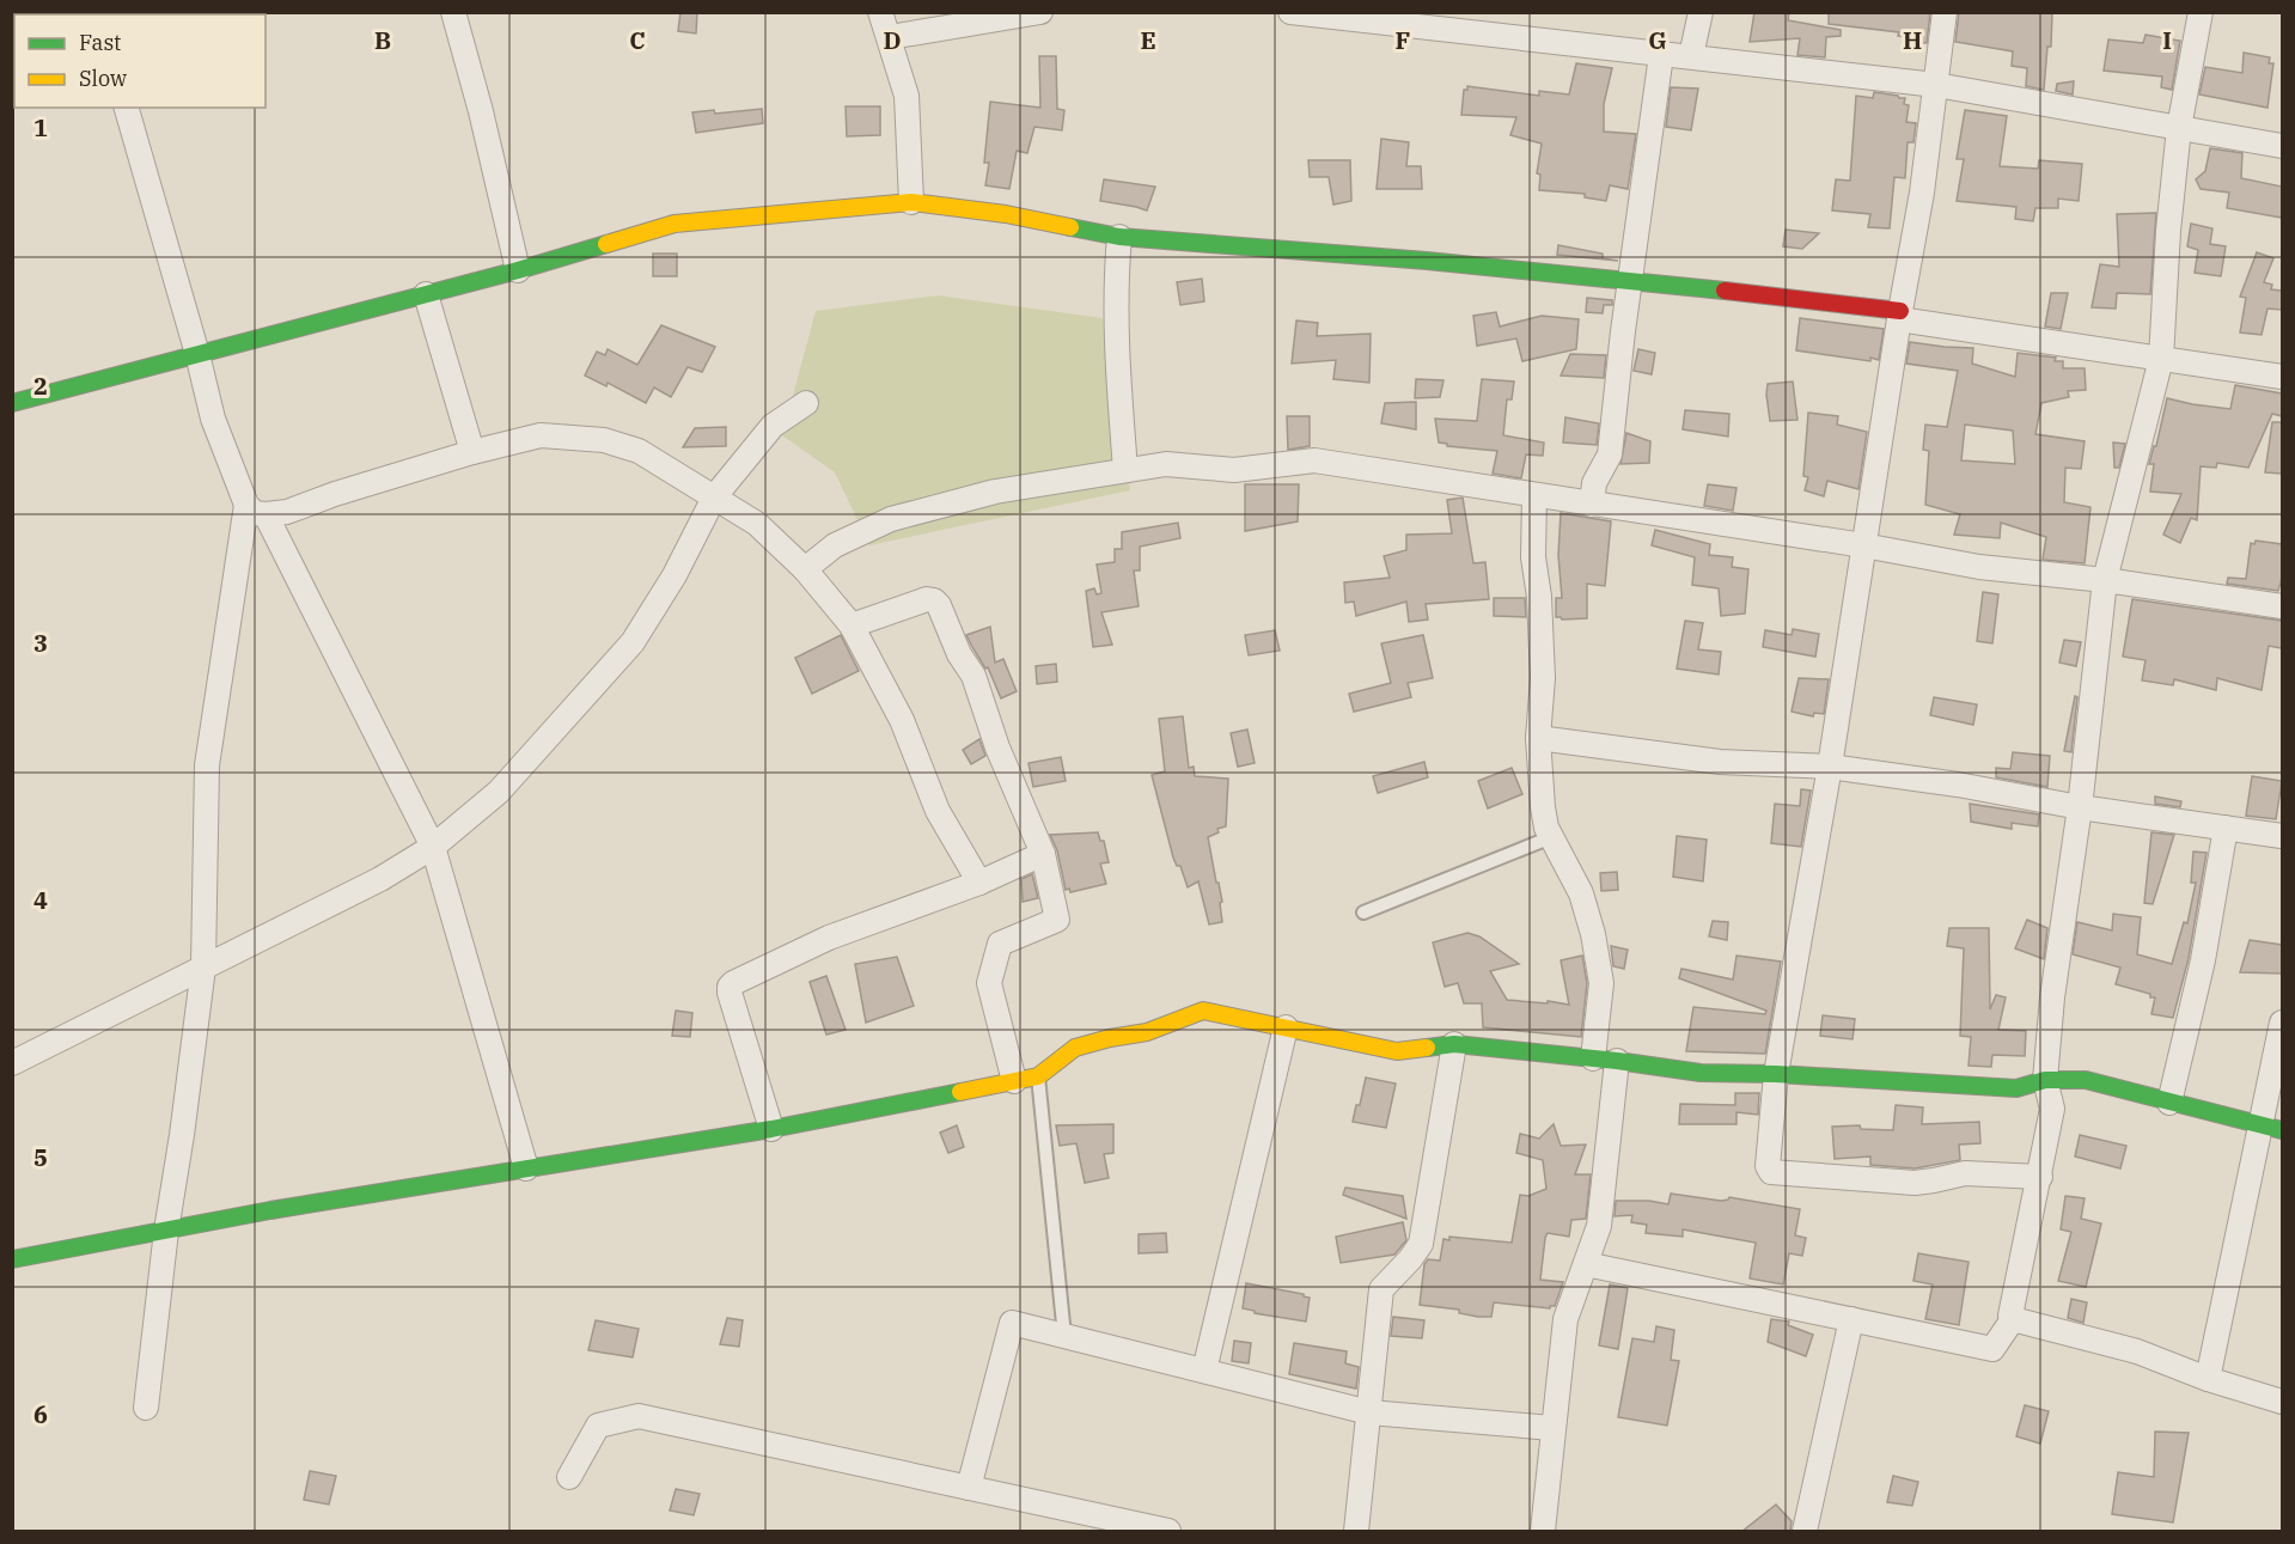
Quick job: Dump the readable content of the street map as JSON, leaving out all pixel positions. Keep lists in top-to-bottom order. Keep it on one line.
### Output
{"legend":["Fast","Slow"],"grid":{"columns":["B","C","D","E","F","G","H","I"],"rows":["1","2","3","4","5","6"]}}
